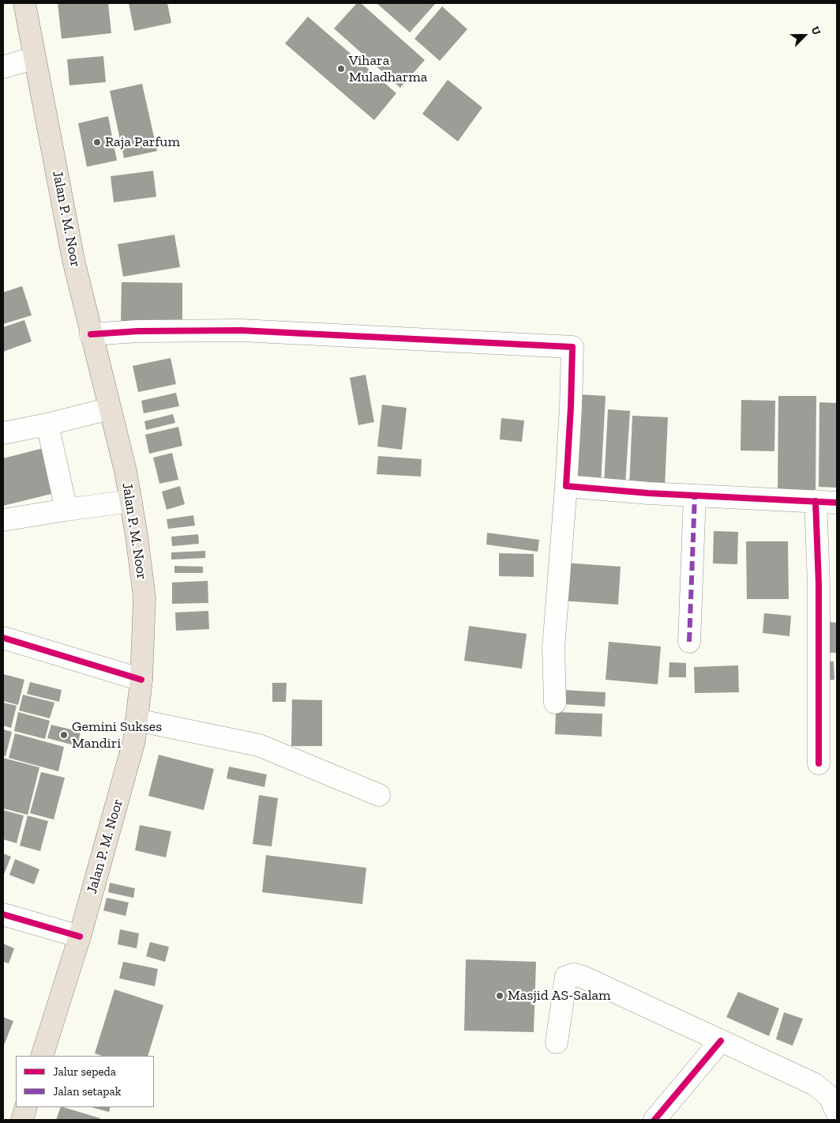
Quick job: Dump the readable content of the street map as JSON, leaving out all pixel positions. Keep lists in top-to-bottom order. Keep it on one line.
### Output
{"streets":{"highway":["Jalan P. M. Noor"]},"places":["Vihara Muladharma","Raja Parfum","Gemini Sukses Mandiri","Masjid AS-Salam"],"legend":["Jalur sepeda","Jalan setapak"],"north":"top right"}
